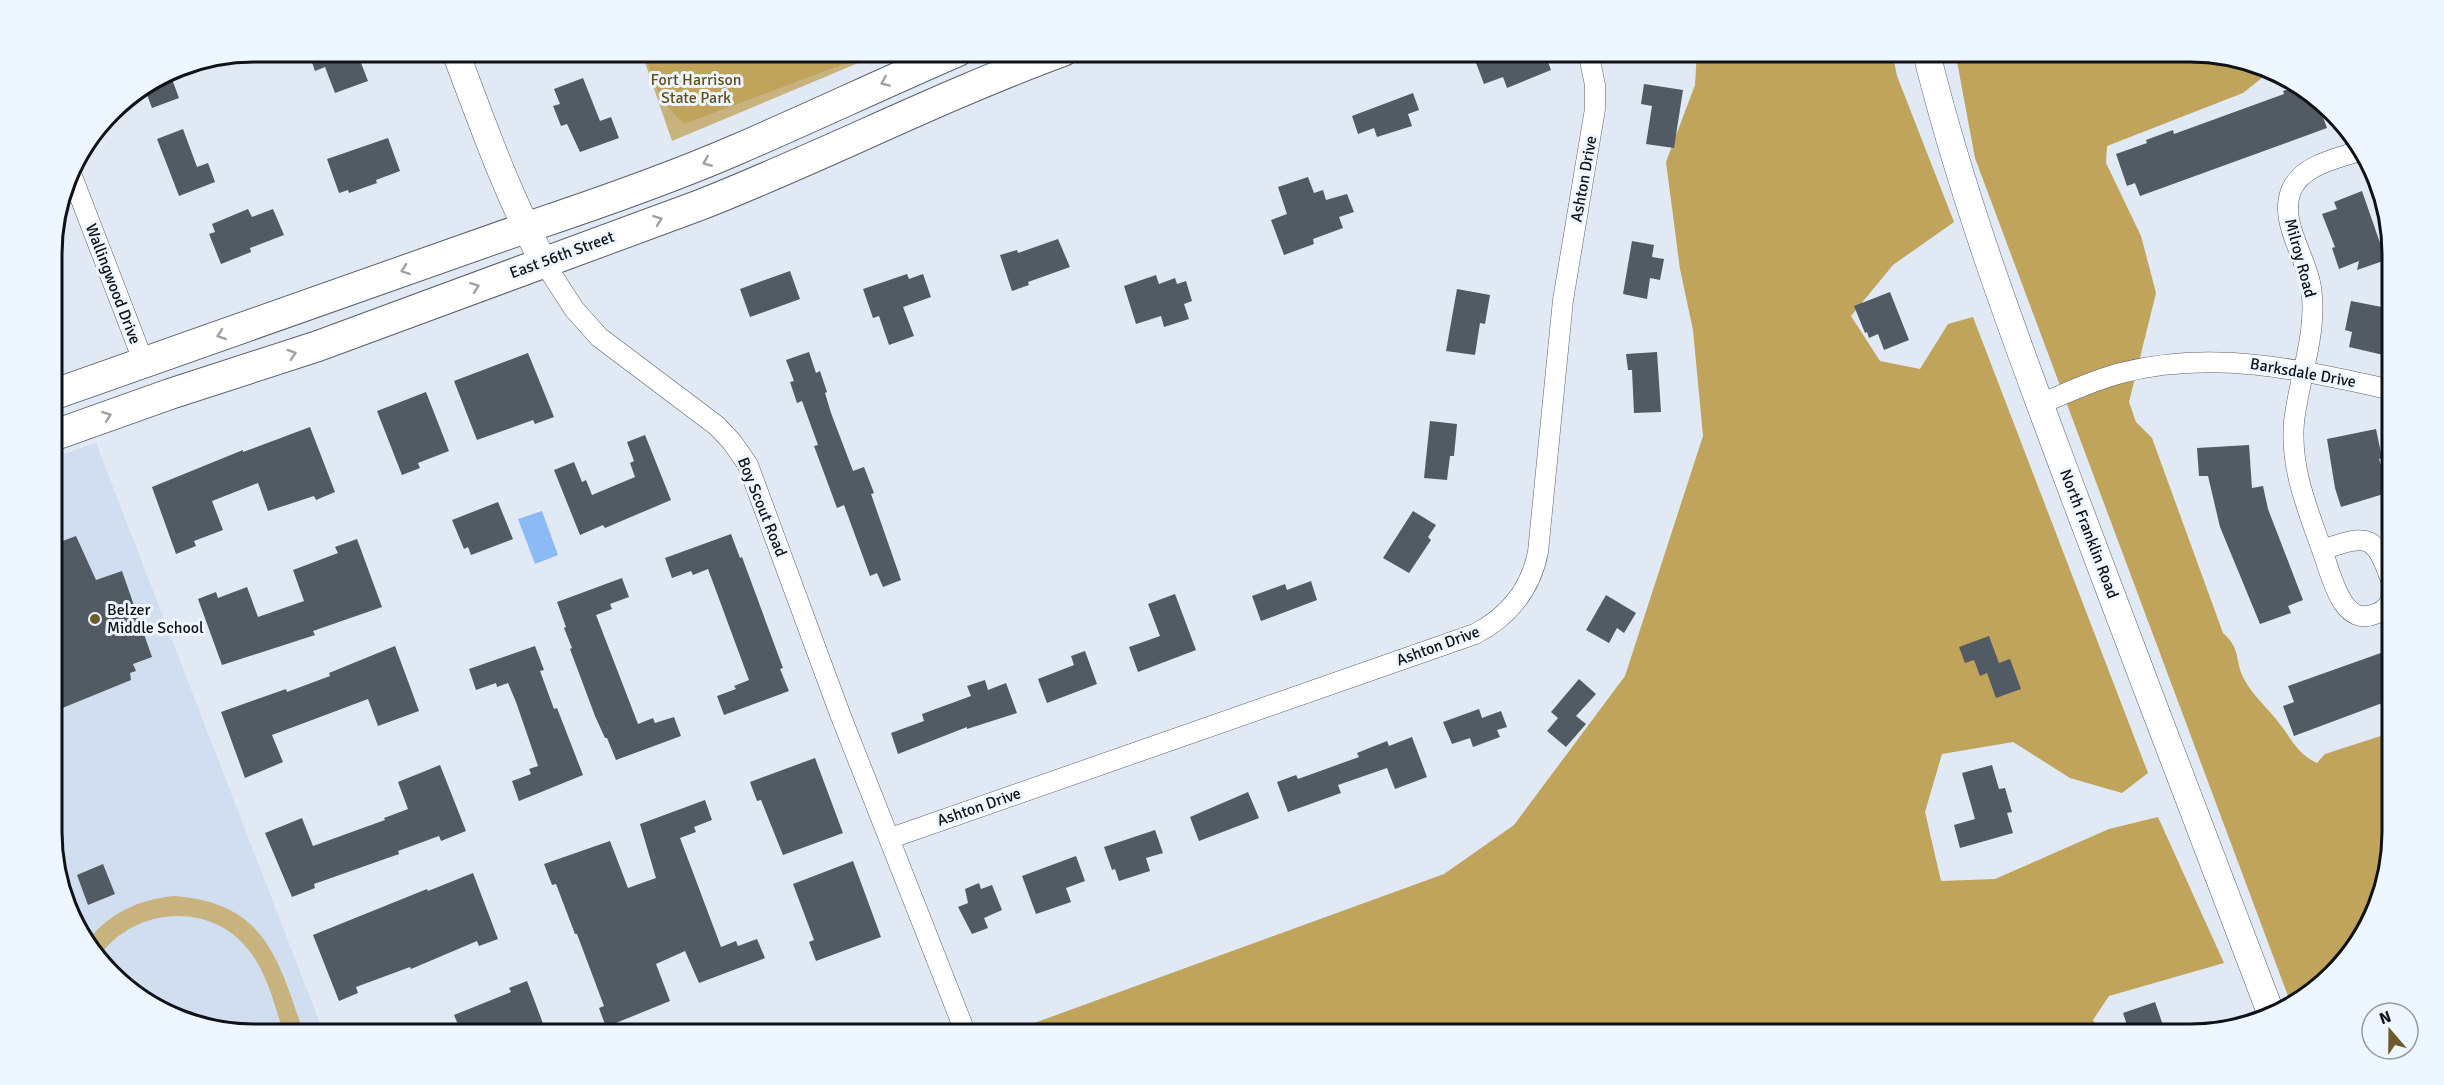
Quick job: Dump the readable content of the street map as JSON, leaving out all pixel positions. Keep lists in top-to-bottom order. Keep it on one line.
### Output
{"streets":{"main road":["East 56th Street","Boy Scout Road","North Franklin Road"],"street":["Ashton Drive","Milroy Road","Wallingwood Drive","Barksdale Drive"]},"crossings":[["Ashton Drive","Boy Scout Road"],["East 56th Street","Boy Scout Road"],["Milroy Road","Barksdale Drive"],["Barksdale Drive","North Franklin Road"]],"parks":["Fort Harrison State Park"],"places":["Belzer Middle School"],"north":"top"}
